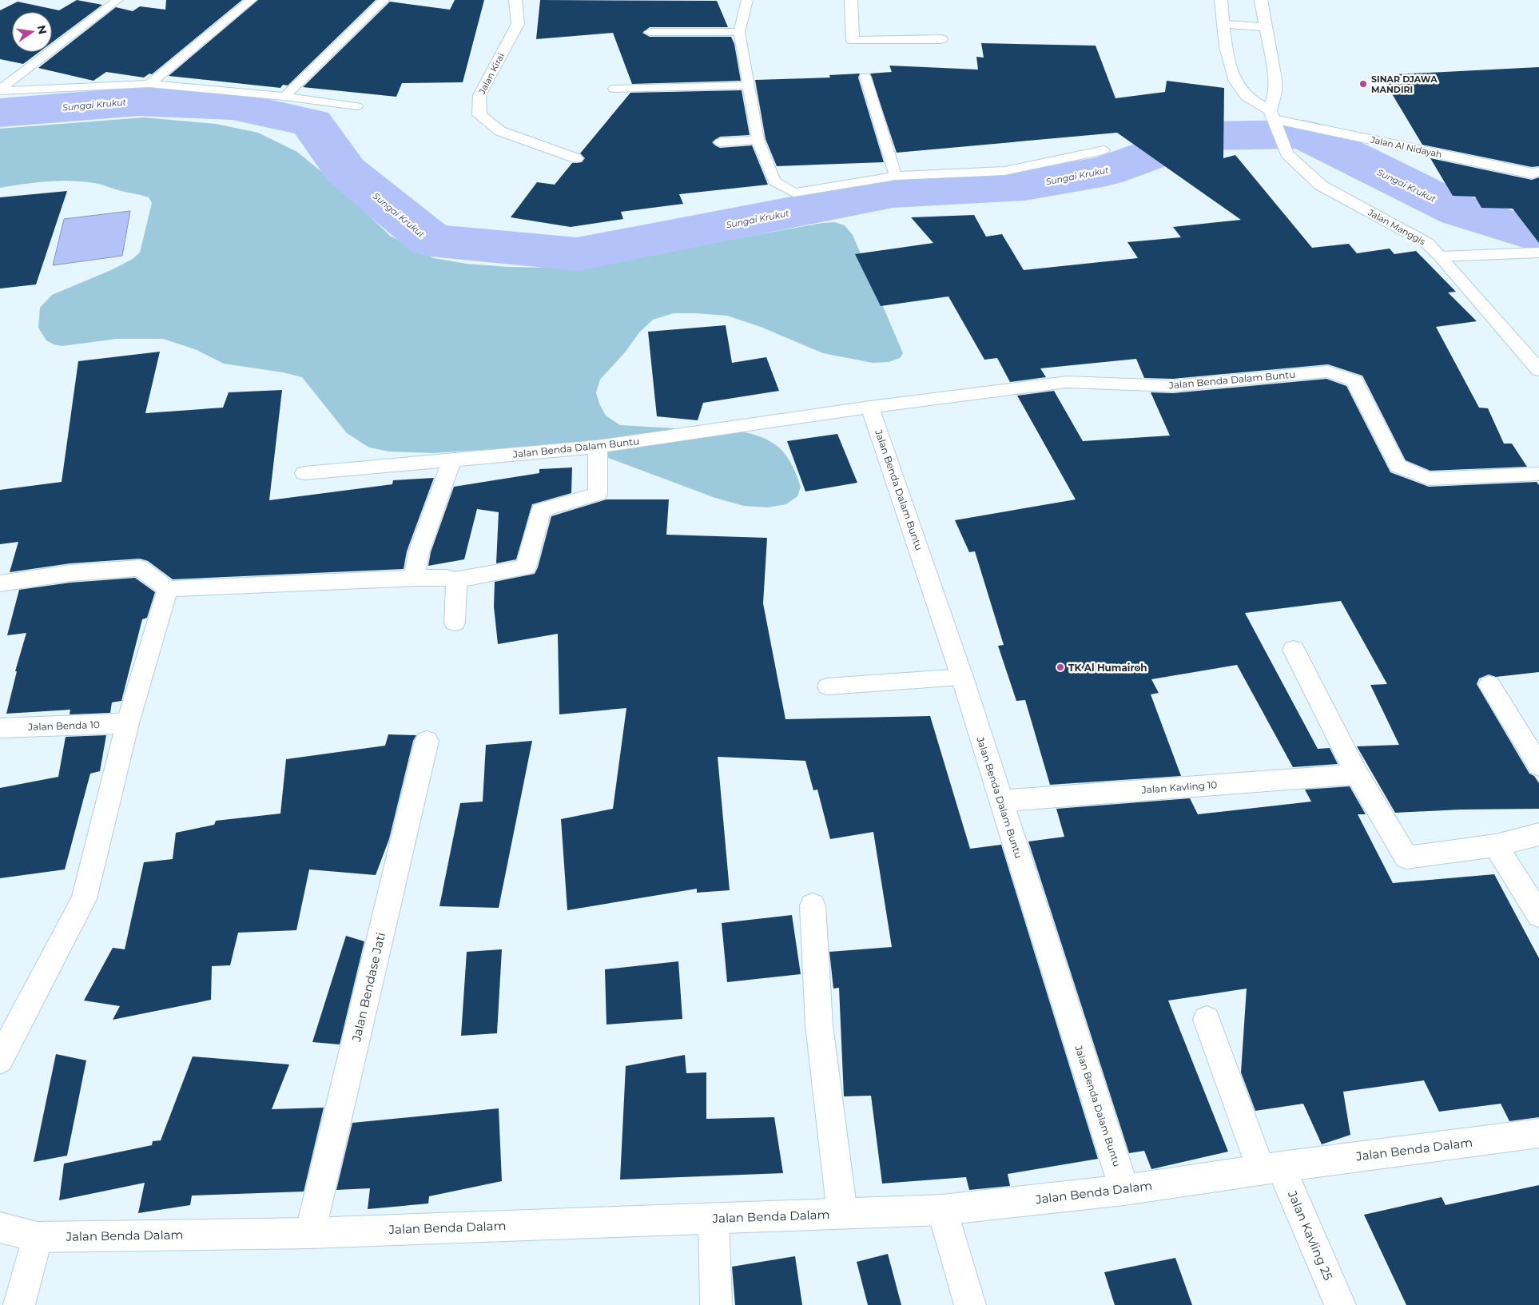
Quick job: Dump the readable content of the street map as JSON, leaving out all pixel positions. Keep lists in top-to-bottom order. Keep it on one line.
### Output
{"streets":{"street":["Jalan Kirai","Jalan Al Nidayah","Jalan Manggis","Jalan Benda Dalam Buntu","Jalan Benda 10","Jalan Kavling 10","Jalan Bendase Jati","Jalan Benda Dalam","Jalan Kavling 25"]},"crossings":[["Jalan Al Nidayah","Jalan Manggis"],["Jalan Benda Dalam Buntu","Jalan Kavling 10"],["Jalan Benda Dalam Buntu","Jalan Benda Dalam"],["Jalan Bendase Jati","Jalan Benda Dalam"],["Jalan Benda Dalam","Jalan Kavling 25"]],"water":["Sungai Krukut"],"places":["SINAR DJAWA MANDIRI","TK Al Humairoh"],"north":"right"}
